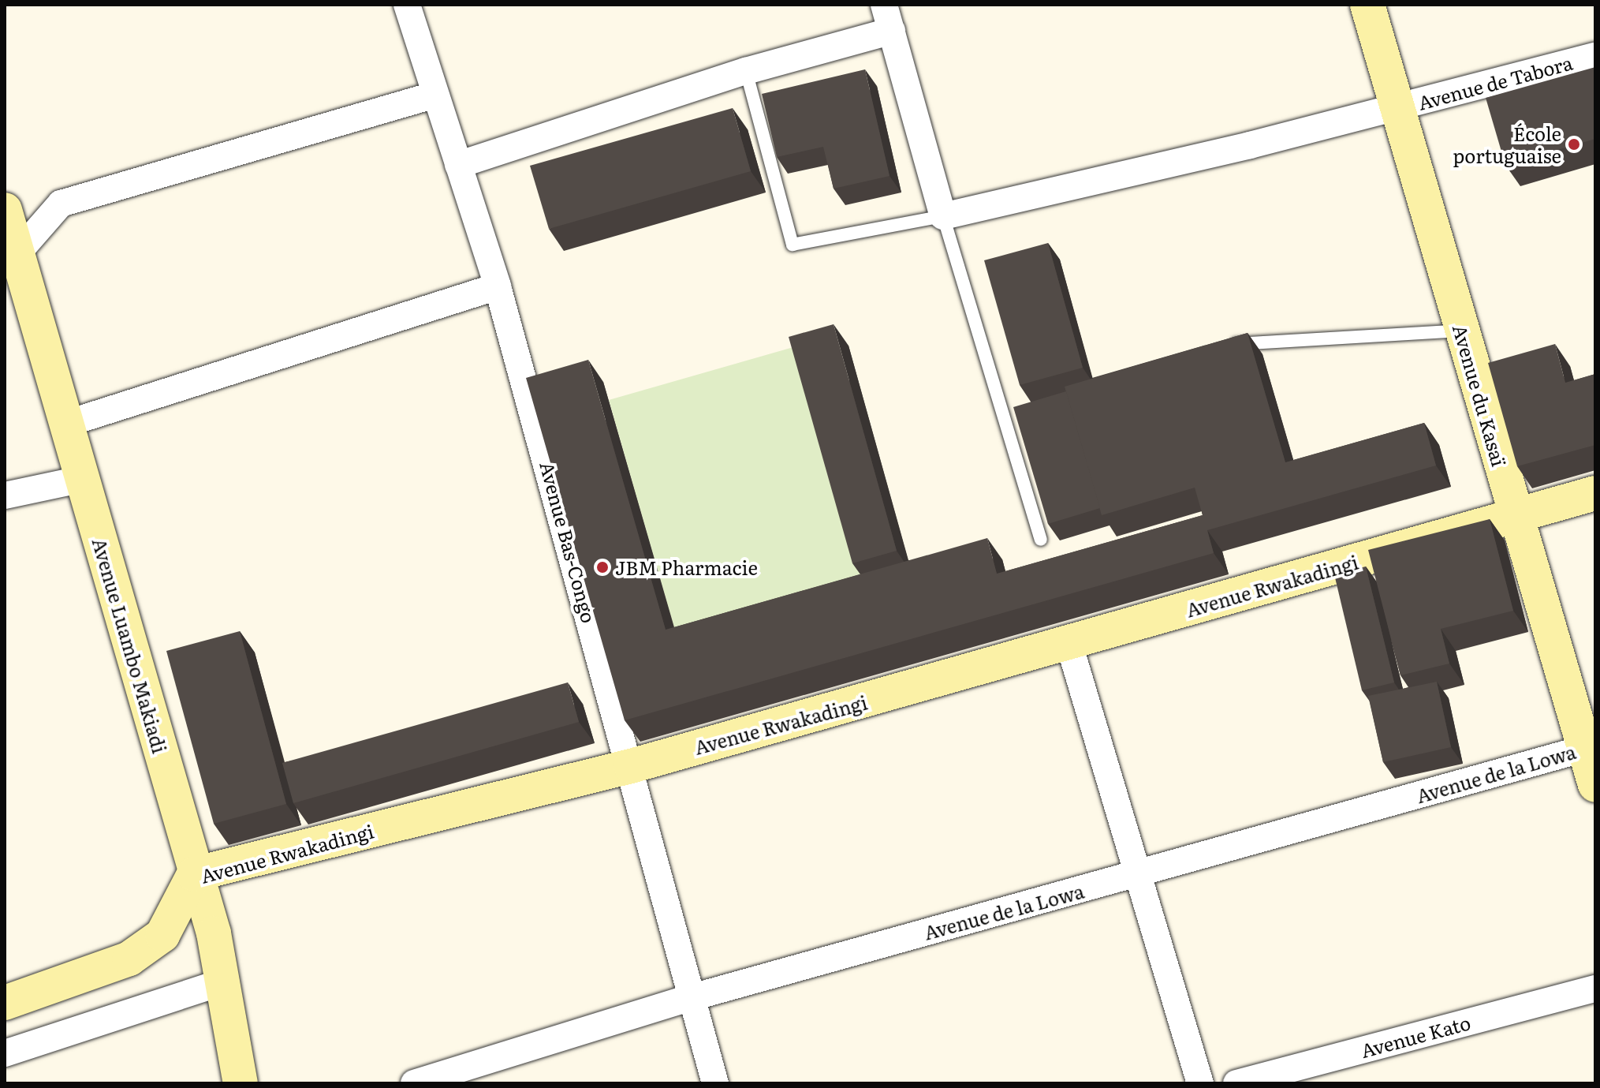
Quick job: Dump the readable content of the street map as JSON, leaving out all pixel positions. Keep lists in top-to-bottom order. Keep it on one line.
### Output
{"streets":{"street":["Avenue de Tabora","Avenue du Kasaï","Avenue Bas-Congo","Avenue Rwakadingi","Avenue Luambo Makiadi","Avenue de la Lowa","Avenue Kato"]},"crossings":[["Avenue de Tabora","Avenue du Kasaï"],["Avenue du Kasaï","Avenue Rwakadingi"],["Avenue du Kasaï","Avenue de la Lowa"],["Avenue Bas-Congo","Avenue Rwakadingi"],["Avenue Bas-Congo","Avenue de la Lowa"],["Avenue Rwakadingi","Avenue Luambo Makiadi"]],"places":["École portuguaise","JBM Pharmacie"]}
